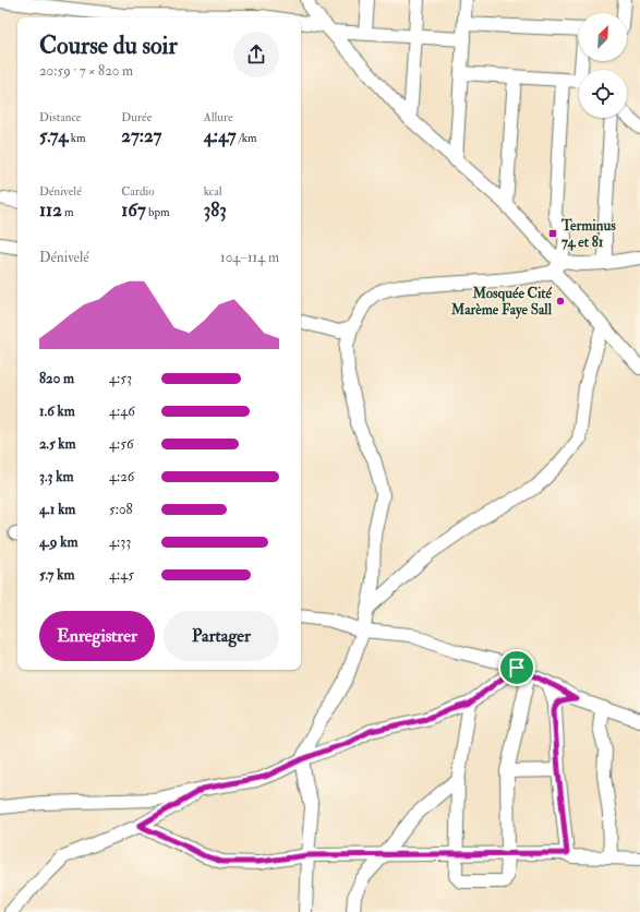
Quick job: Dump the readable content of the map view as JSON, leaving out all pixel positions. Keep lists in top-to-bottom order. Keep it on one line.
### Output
{"places":{"transit":["Terminus 74 et 81"],"other":["Mosquée Cité Marème Faye Sall"]},"north":"top right","page":{"heading":["Course du soir","20:59 · 7 × 820 m"],"stats":[["Distance","5.74 km"],["Durée","27:27"],["Allure","4:47 /km"],["Dénivelé","112 m"],["Cardio","167 bpm"],["kcal","383"]],"chart":["Dénivelé","104–114 m"],"list":[{"name":"820 m","note":"4:53"},{"name":"1.6 km","note":"4:46"},{"name":"2.5 km","note":"4:56"},{"name":"3.3 km","note":"4:26"},{"name":"4.1 km","note":"5:08"},{"name":"4.9 km","note":"4:33"},{"name":"5.7 km","note":"4:45"}],"buttons":["Enregistrer","Partager"]}}
